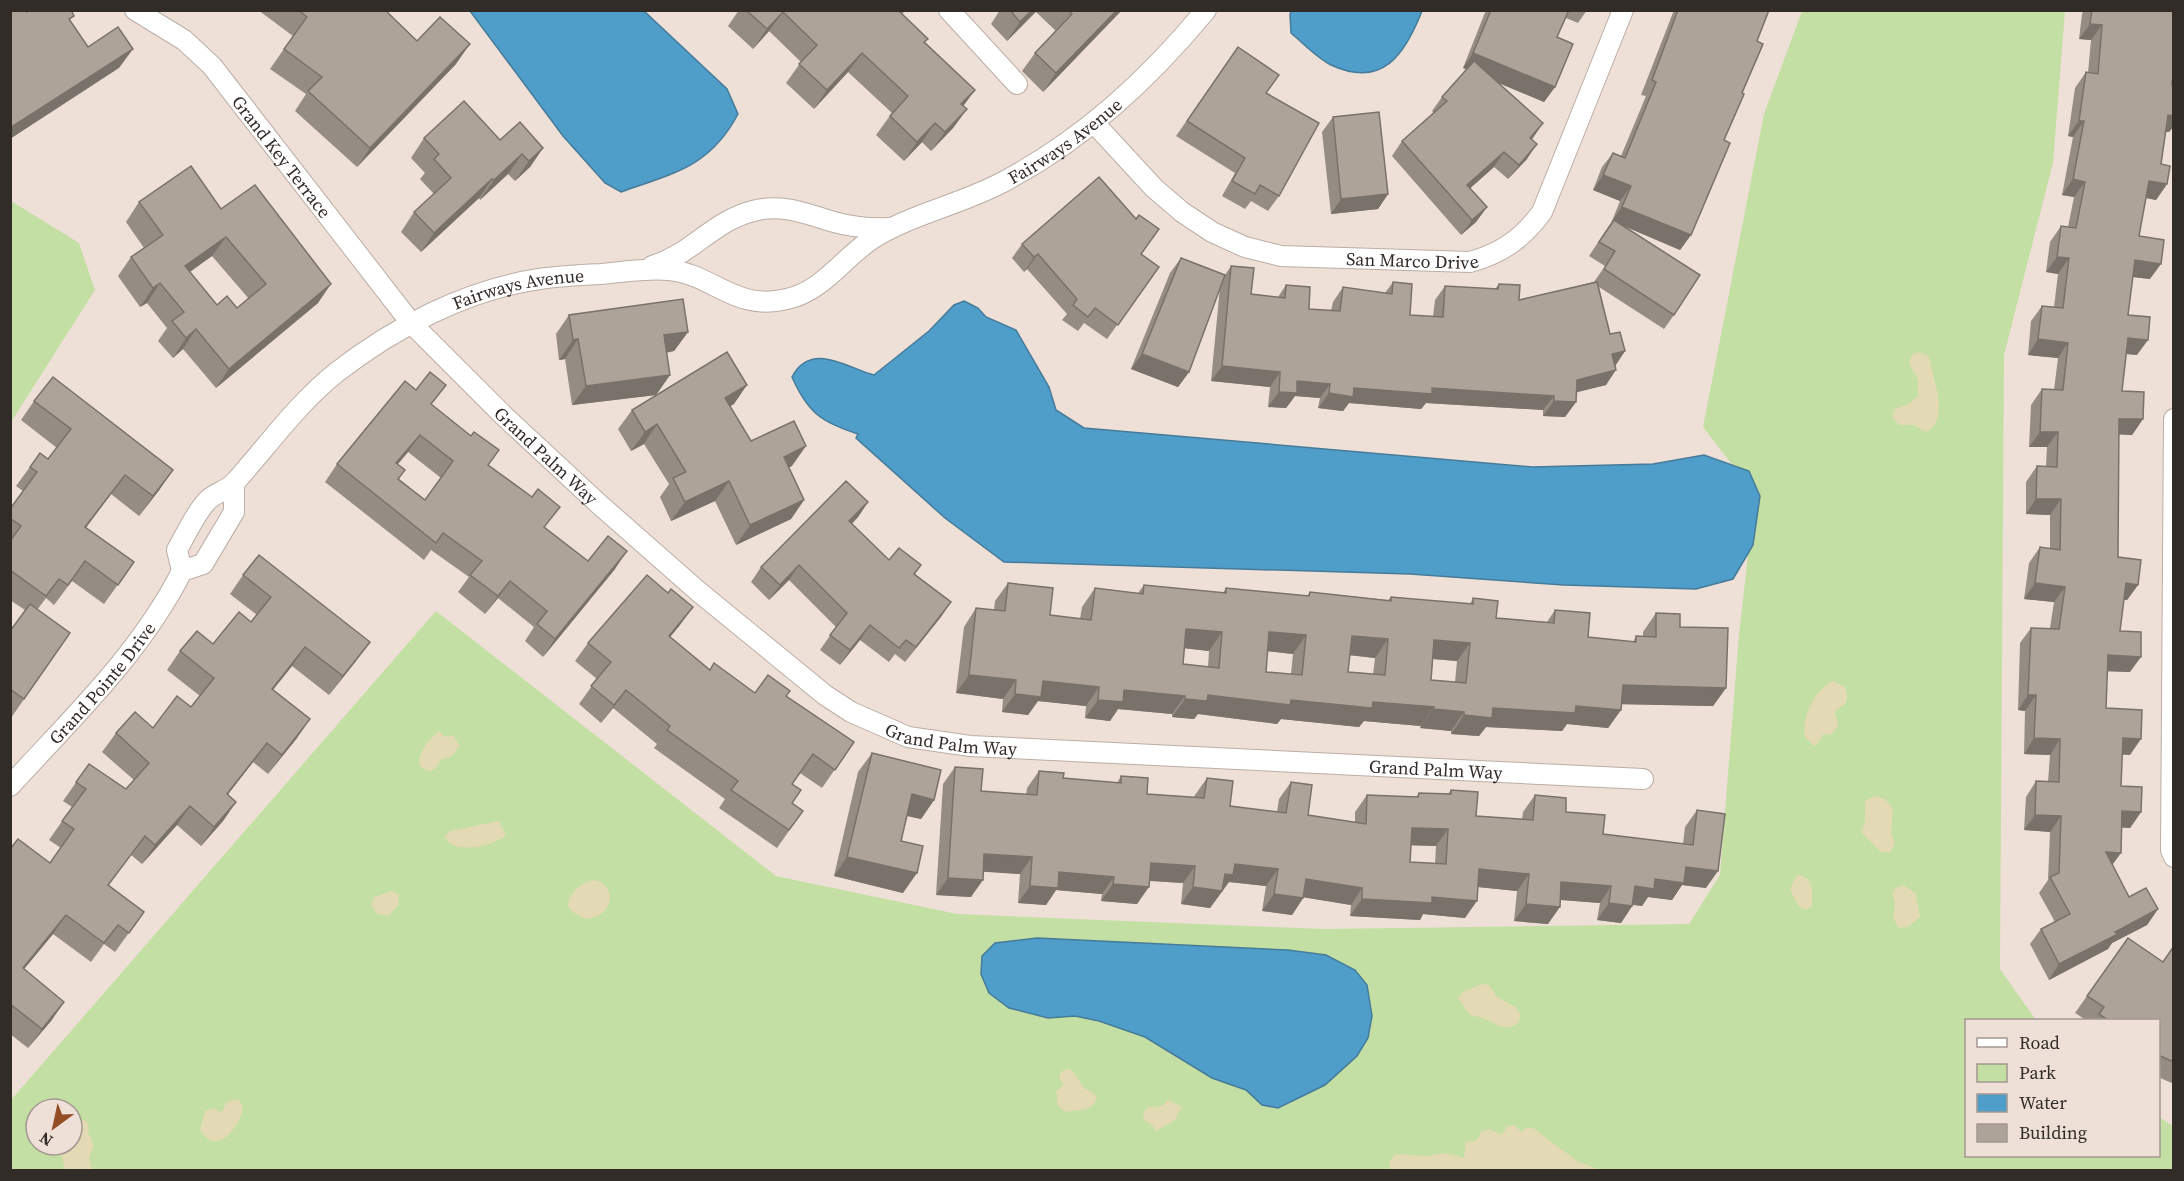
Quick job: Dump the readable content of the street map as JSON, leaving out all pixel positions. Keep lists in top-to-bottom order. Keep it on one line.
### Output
{"streets":{"street":["Fairways Avenue","Grand Key Terrace","San Marco Drive","Grand Palm Way","Grand Pointe Drive"]},"crossings":[["Fairways Avenue","Grand Key Terrace"],["Fairways Avenue","San Marco Drive"],["Fairways Avenue","Grand Palm Way"],["Grand Key Terrace","Grand Palm Way"]],"legend":["Road","Park","Water","Building"],"north":"bottom left"}
